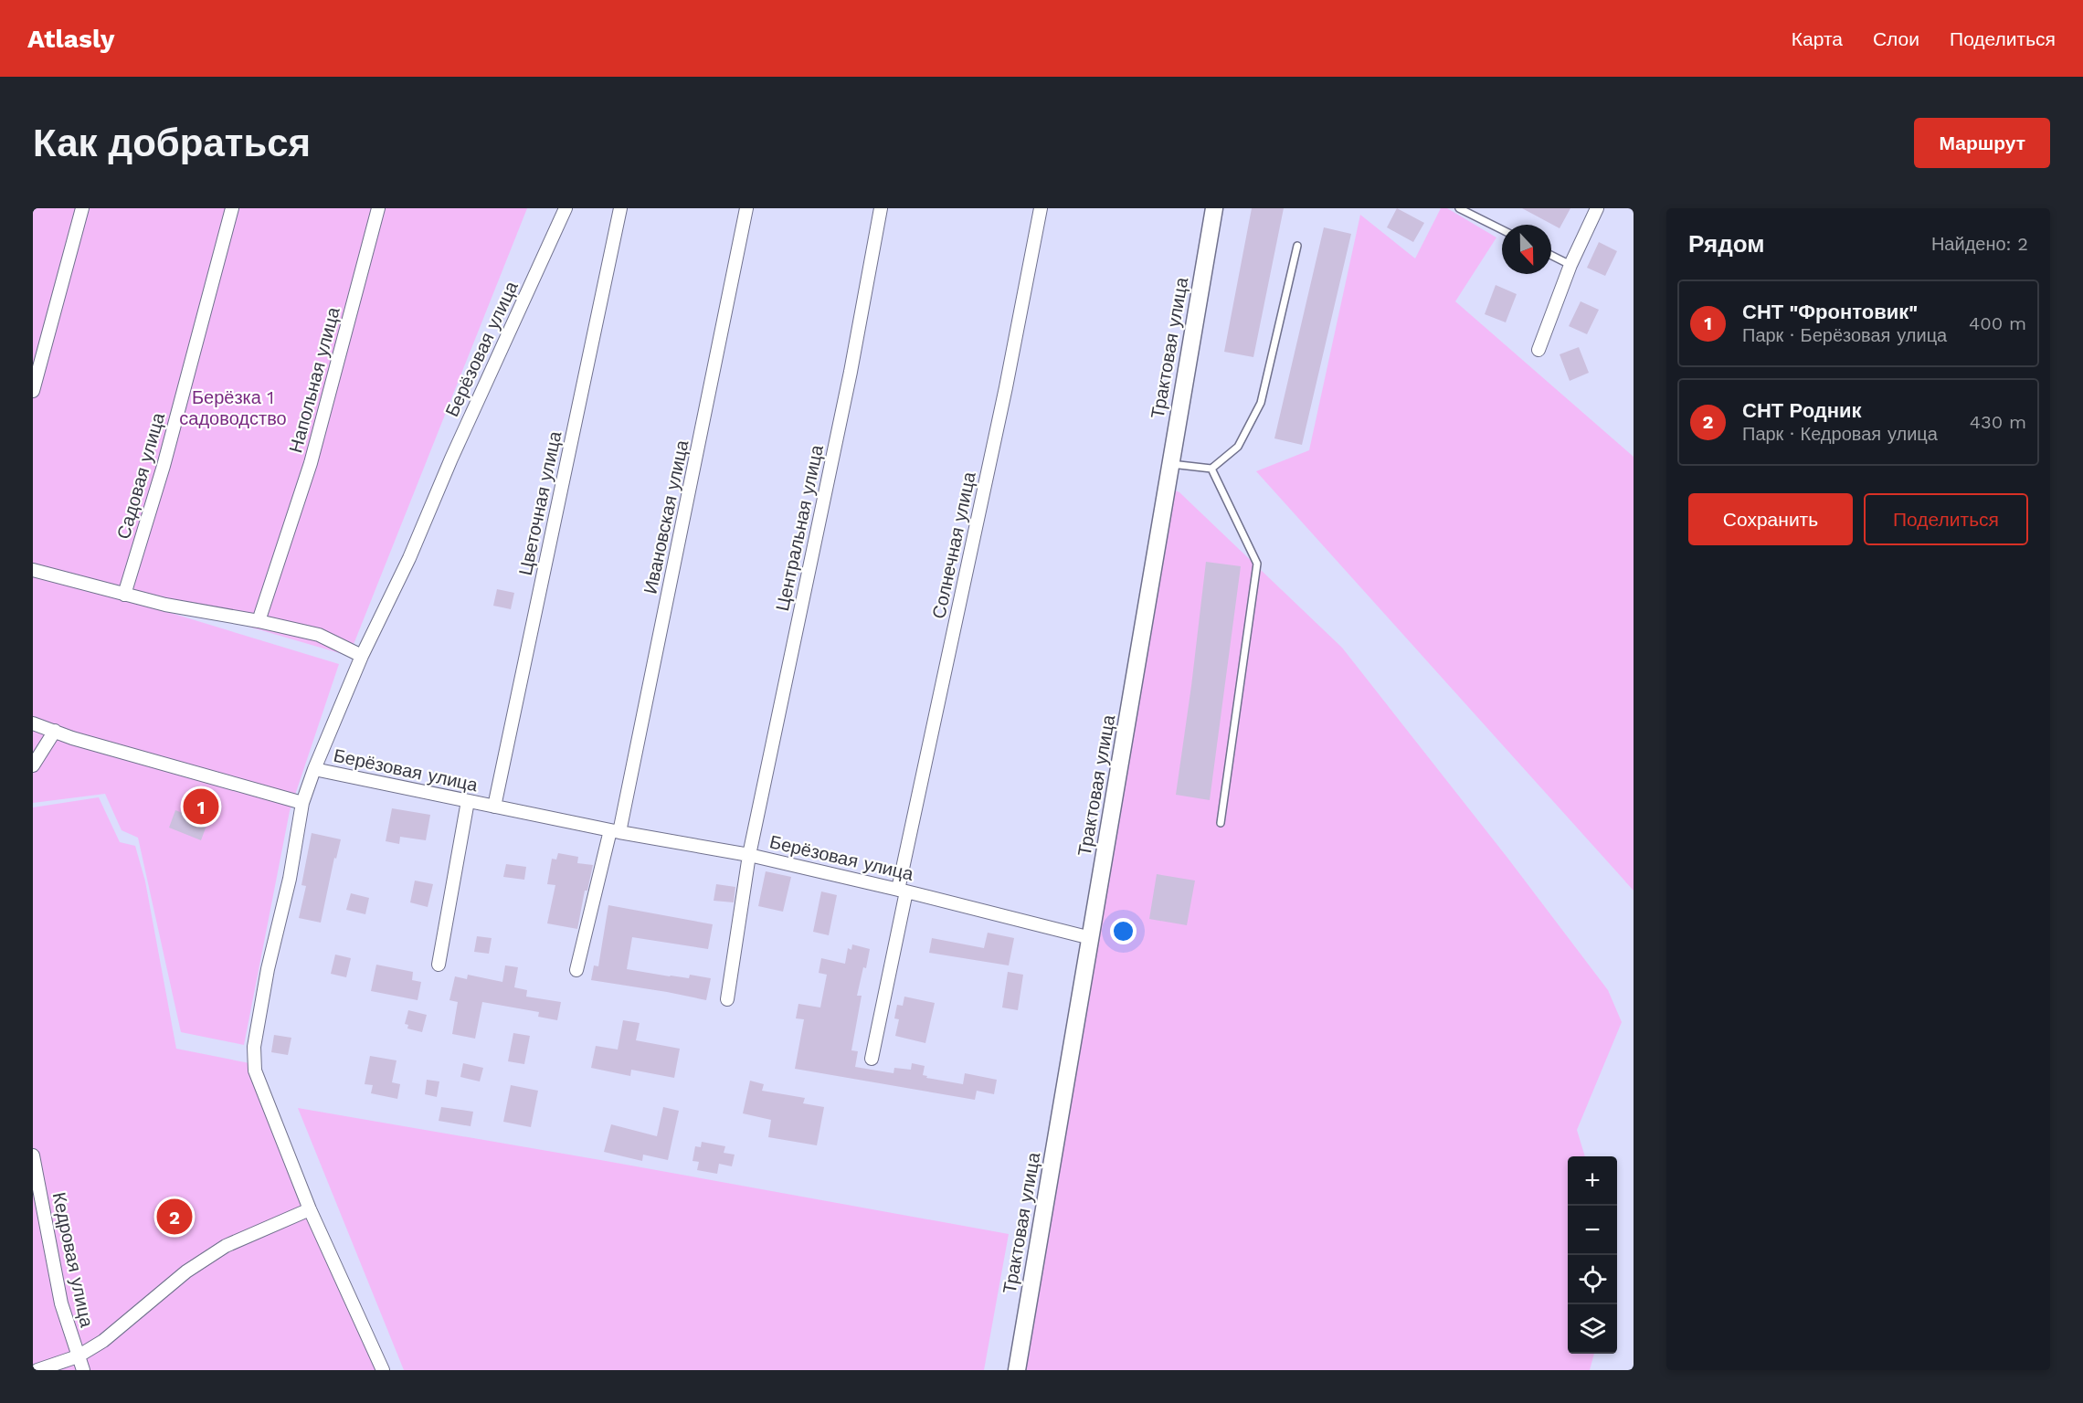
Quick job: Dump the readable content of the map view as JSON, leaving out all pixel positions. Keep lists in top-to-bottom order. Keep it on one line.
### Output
{"streets":{"street":["Трактовая улица","Берёзовая улица","Напольная улица","Садовая улица","Цветочная улица","Ивановская улица","Центральная улица","Солнечная улица","Кедровая улица"]},"crossings":[["Трактовая улица","Берёзовая улица"],["Берёзовая улица","Цветочная улица"],["Берёзовая улица","Ивановская улица"],["Берёзовая улица","Центральная улица"],["Берёзовая улица","Солнечная улица"]],"parks":["Берёзка 1 садоводство"],"north":"bottom","page":{"header":"Atlasly","nav":["Карта","Слои","Поделиться"],"buttons":["Маршрут",["Сохранить","Поделиться"]],"title":"Как добраться","heading":["Рядом","Найдено: 2"],"list":[{"mark":"1","name":"СНТ \"Фронтовик\"","note":"Парк · Берёзовая улица","value":"400 m"},{"mark":"2","name":"СНТ Родник","note":"Парк · Кедровая улица","value":"430 m"}],"pins":["1","2"],"map_buttons":["+","−"]}}
